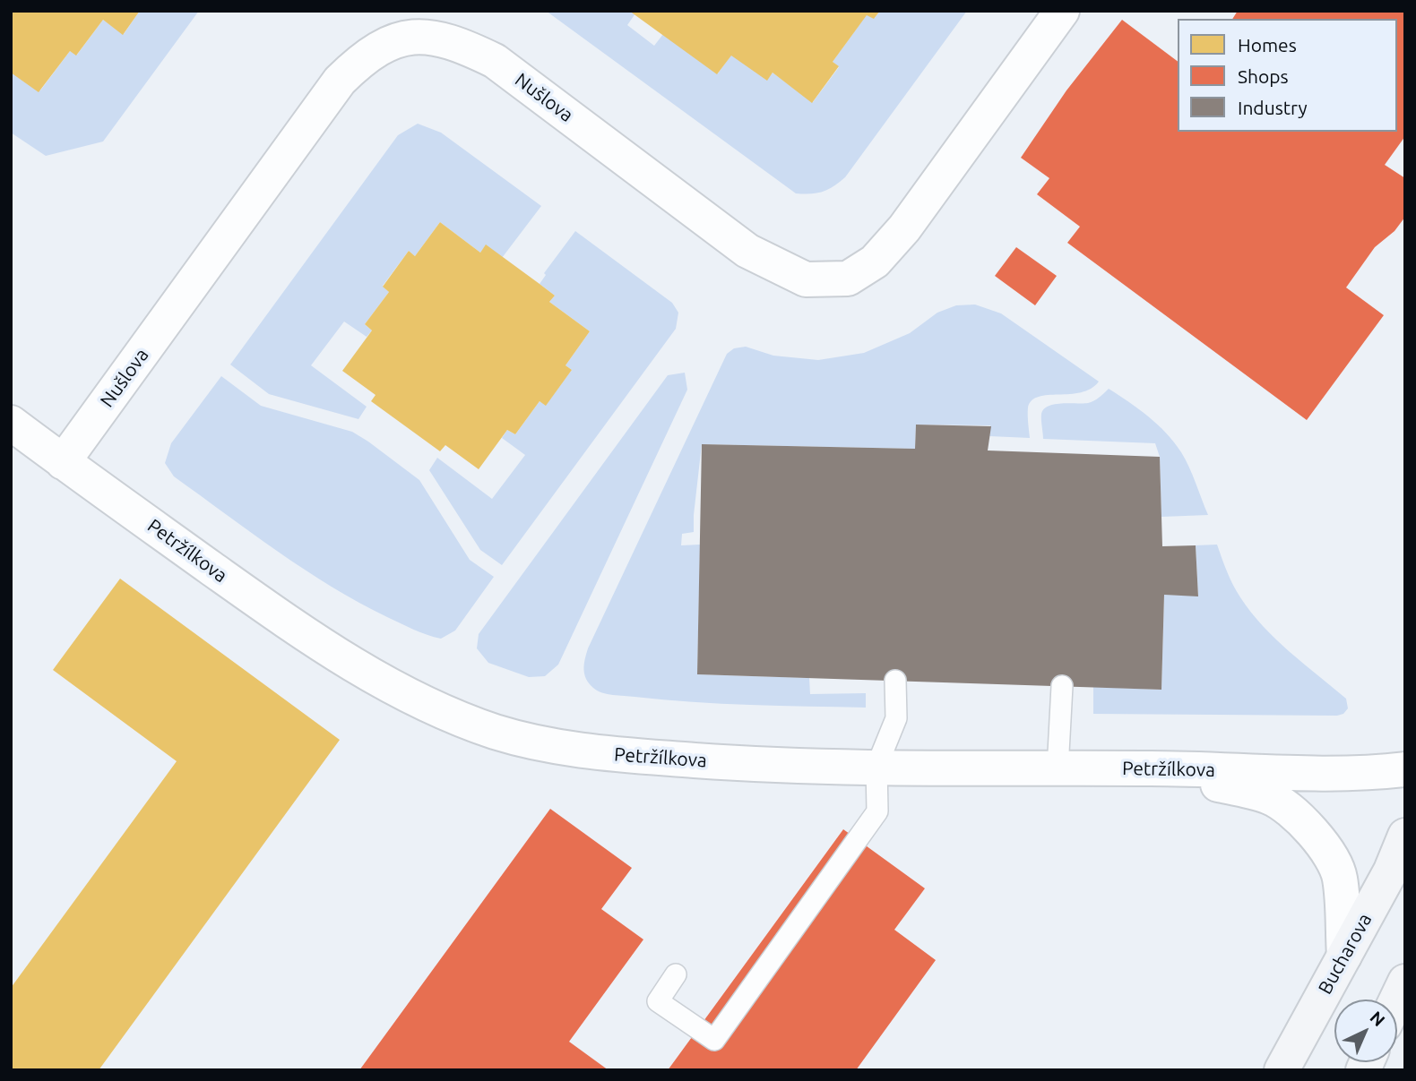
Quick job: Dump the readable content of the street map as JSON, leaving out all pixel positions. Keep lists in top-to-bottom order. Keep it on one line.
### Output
{"streets":{"main road":["Bucharova"],"street":["Nušlova","Petržílkova"]},"crossings":[["Nušlova","Petržílkova"]],"legend":["Homes","Shops","Industry"],"north":"top right"}
